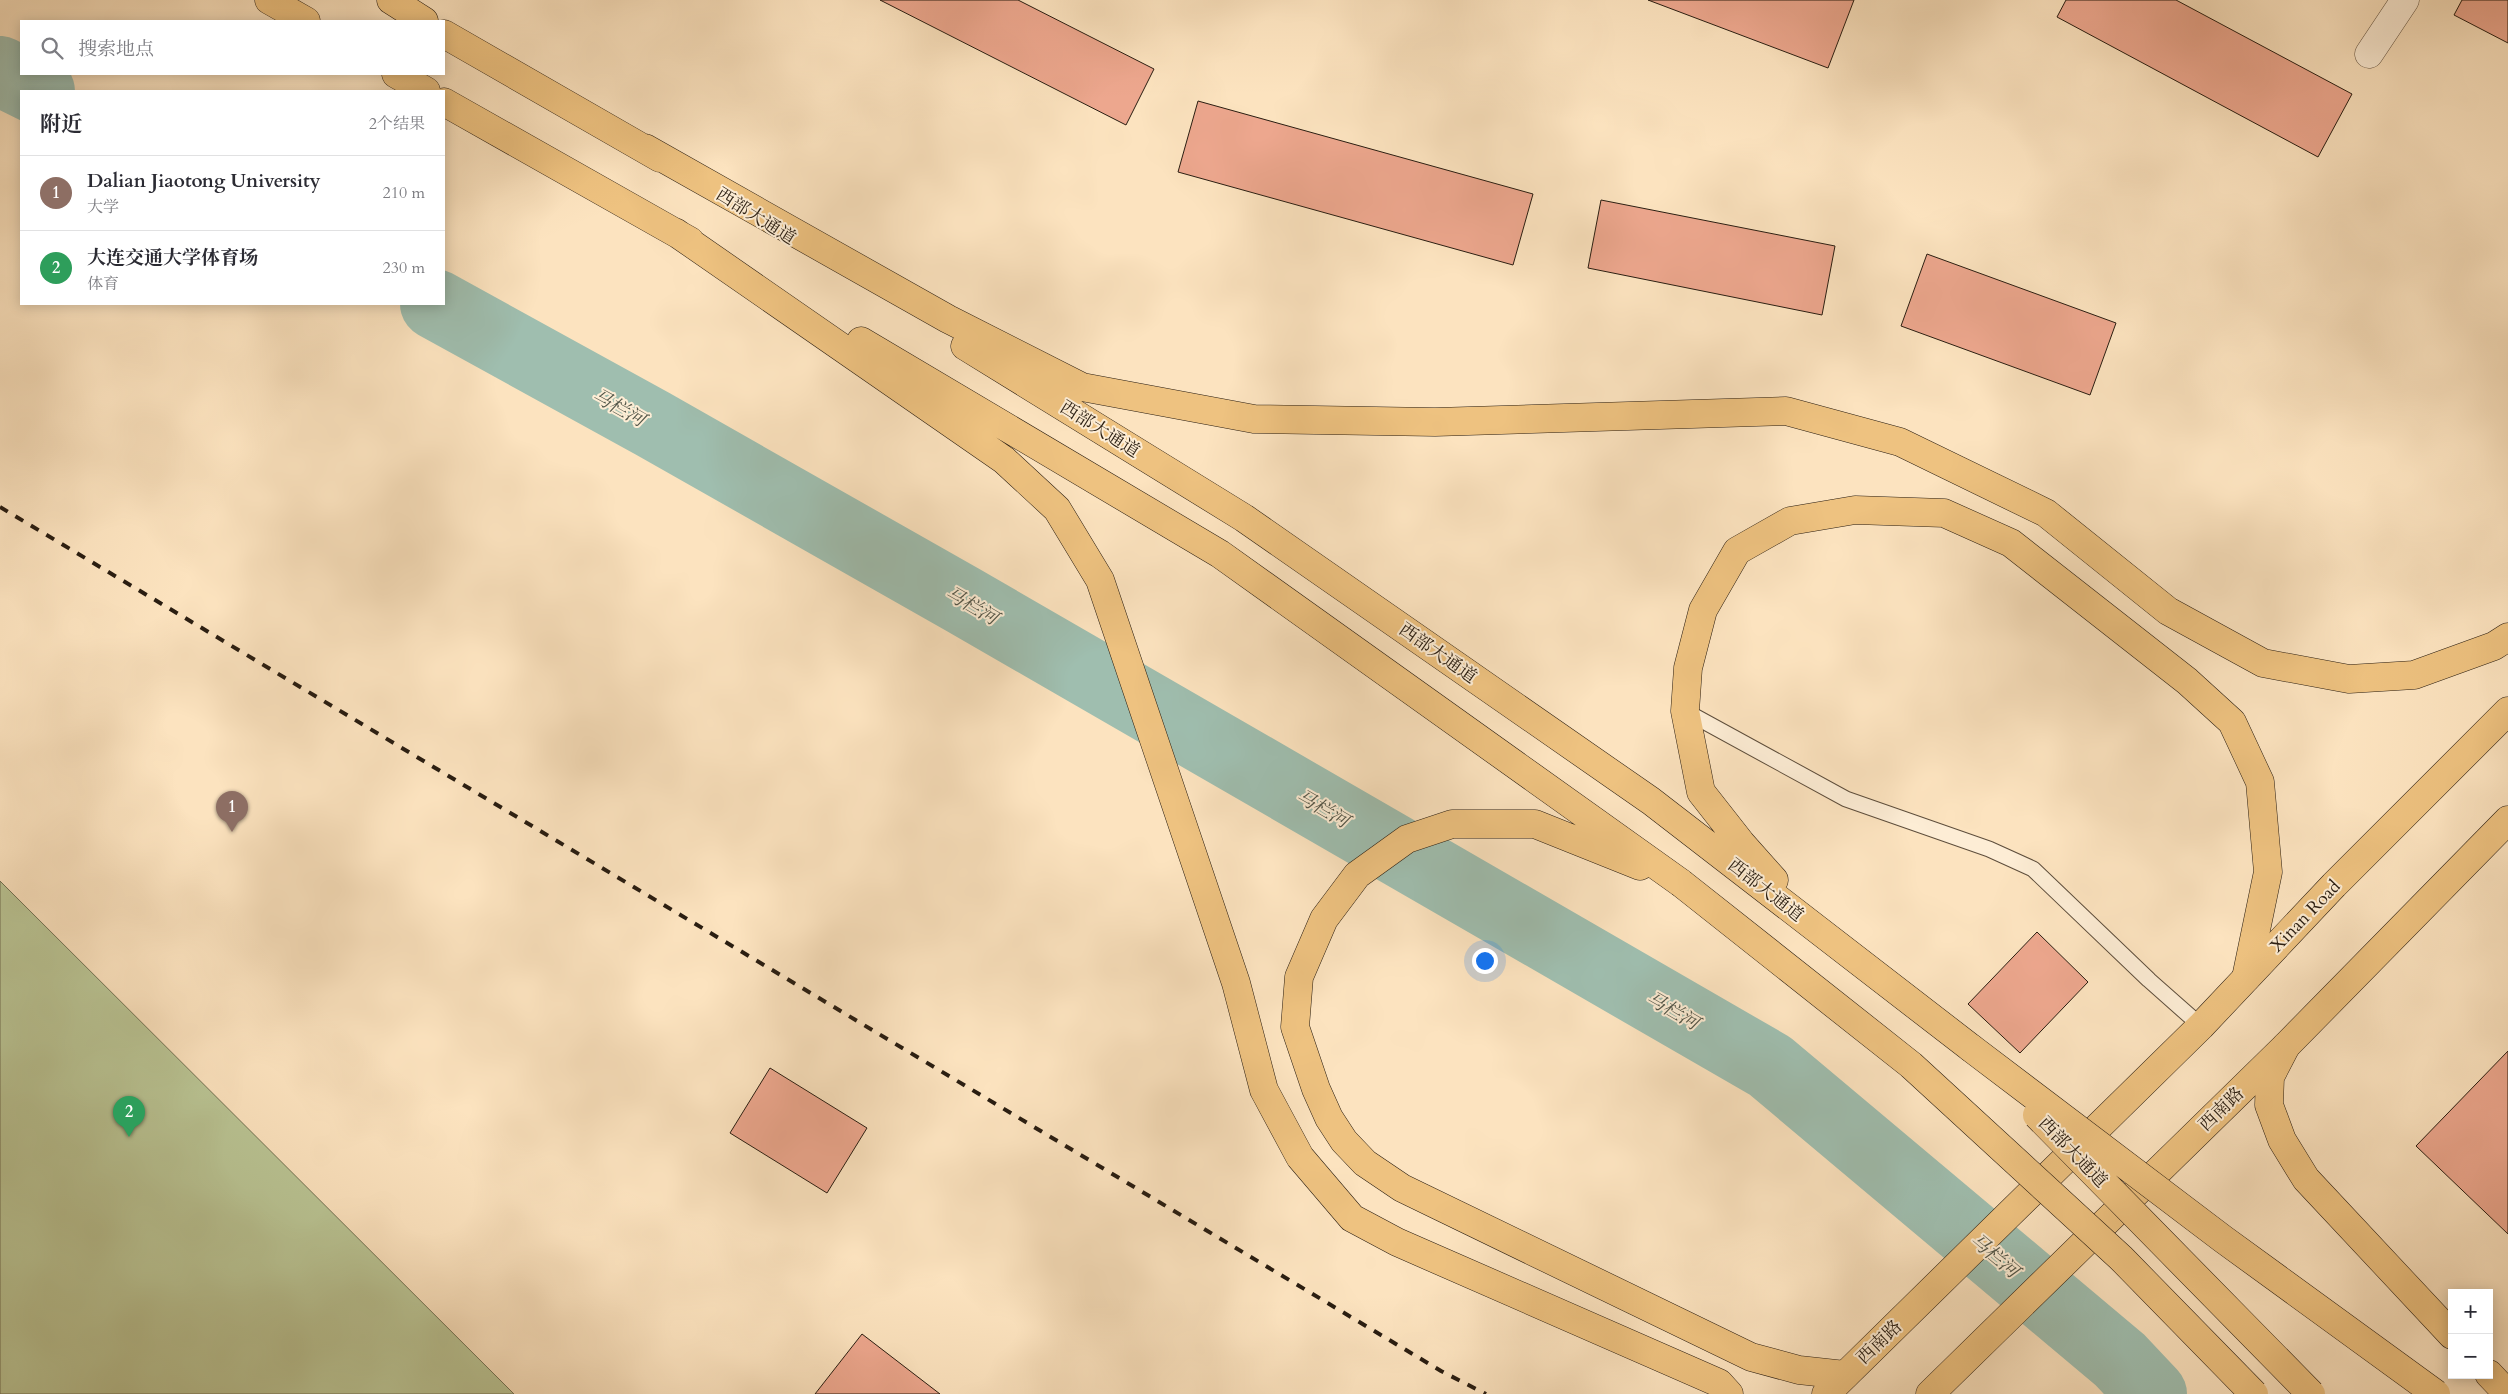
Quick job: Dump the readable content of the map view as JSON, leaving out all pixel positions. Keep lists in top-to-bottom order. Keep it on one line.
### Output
{"streets":{"main road":["西部大通道","Xinan Road","西南路"]},"crossings":[["Xinan Road","西南路"]],"water":["马栏河"],"page":{"search":"搜索地点","heading":["附近","2个结果"],"list":[{"mark":"1","name":"Dalian Jiaotong University","note":"大学","value":"210 m"},{"mark":"2","name":"大连交通大学体育场","note":"体育","value":"230 m"}],"pins":["1","2"],"map_buttons":["+","−"]}}
